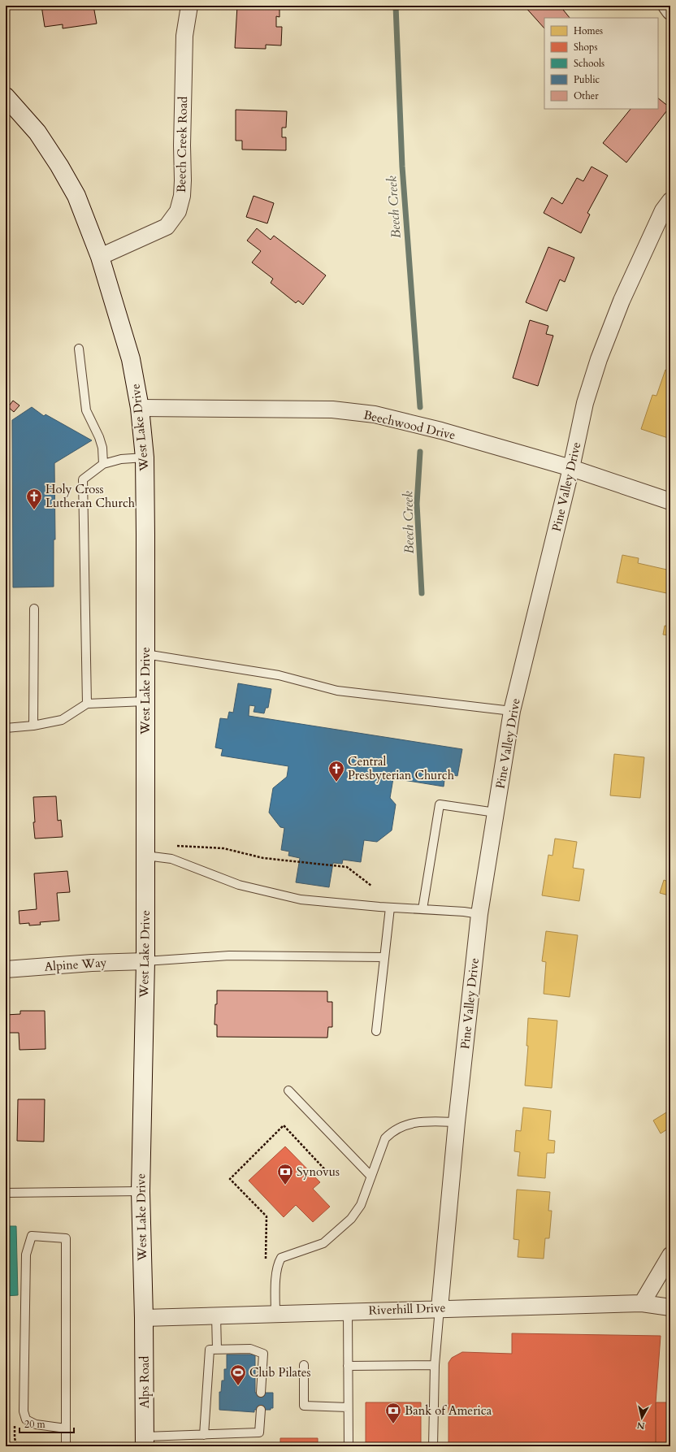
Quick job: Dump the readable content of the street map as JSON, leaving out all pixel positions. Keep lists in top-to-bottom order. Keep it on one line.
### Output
{"streets":{"main road":["West Lake Drive","Alps Road"],"street":["Beech Creek Road","Beechwood Drive","Pine Valley Drive","Alpine Way","Riverhill Drive"]},"crossings":[["Beech Creek Road","West Lake Drive"],["Beechwood Drive","West Lake Drive"],["Beechwood Drive","Pine Valley Drive"],["West Lake Drive","Alpine Way"],["West Lake Drive","Riverhill Drive"],["West Lake Drive","Alps Road"],["Pine Valley Drive","Riverhill Drive"],["Riverhill Drive","Alps Road"]],"water":["Beech Creek"],"places":{"church":["Holy Cross Lutheran Church","Central Presbyterian Church"],"bank":["Synovus","Bank of America"],"sports":["Club Pilates"]},"legend":["Homes","Shops","Schools","Public","Other"],"scale_bar":"20 m","north":"bottom"}
